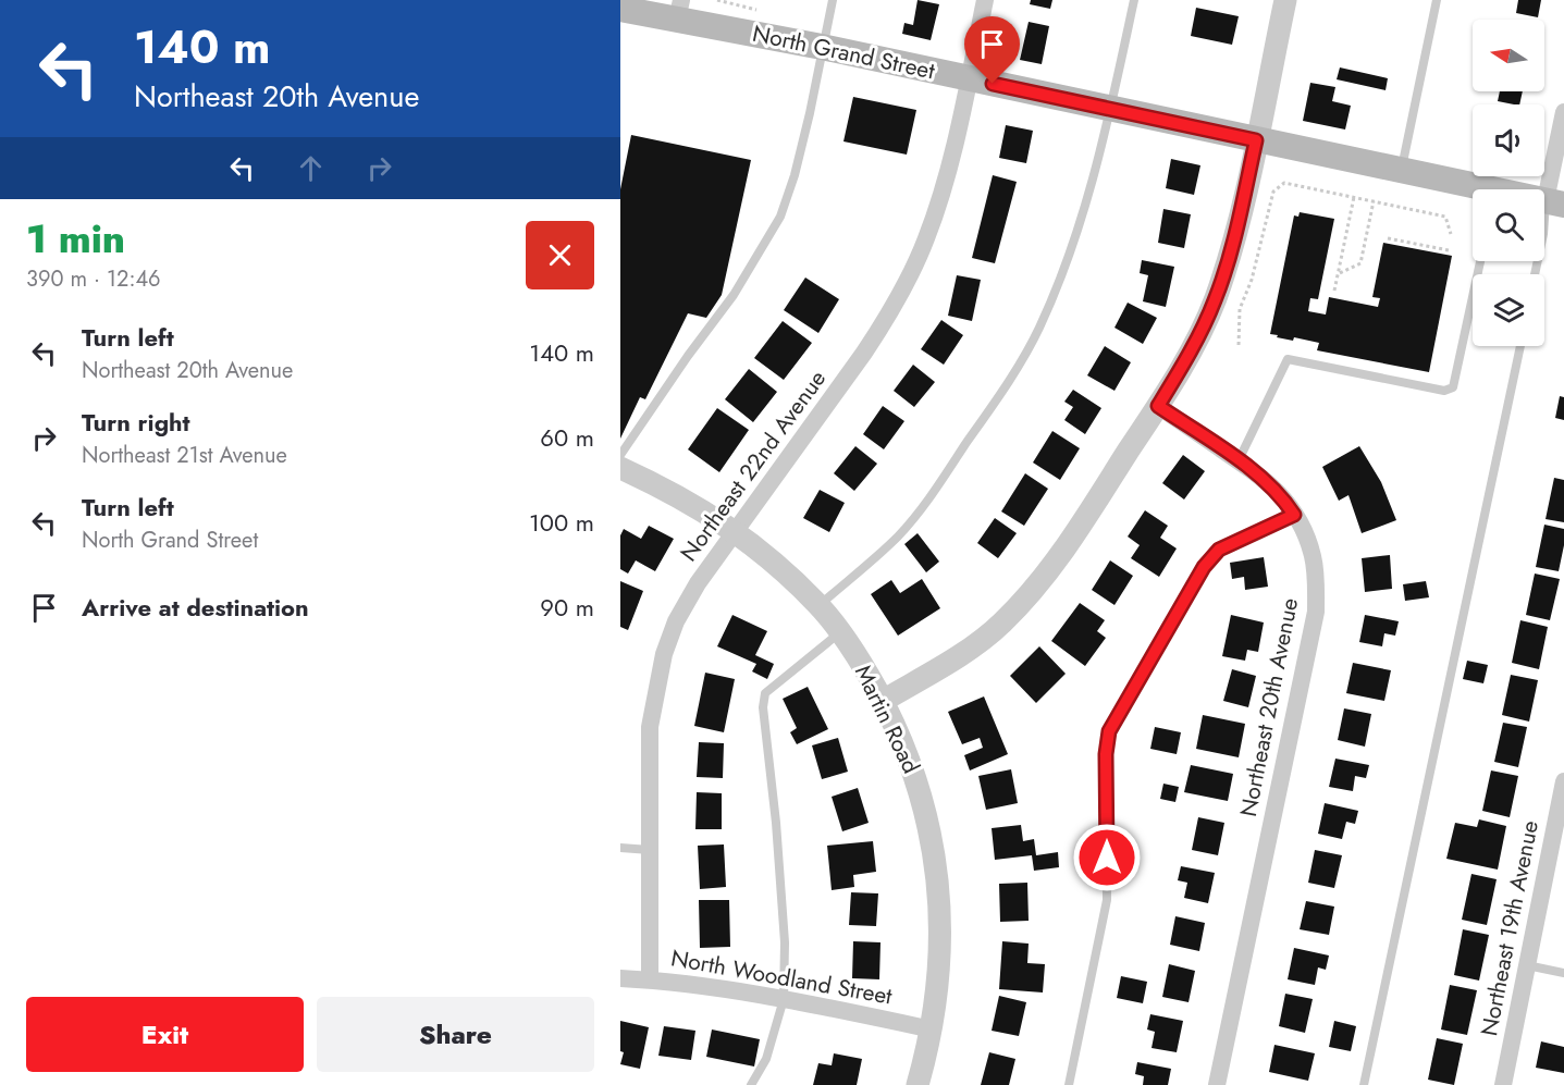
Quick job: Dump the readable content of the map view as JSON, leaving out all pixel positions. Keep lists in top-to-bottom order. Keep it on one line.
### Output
{"streets":{"main road":["North Grand Street"],"street":["Northeast 22nd Avenue","Northeast 20th Avenue","Martin Road","Northeast 19th Avenue","North Woodland Street"]},"crossings":[["North Grand Street","Northeast 22nd Avenue"],["Northeast 22nd Avenue","Martin Road"],["Northeast 22nd Avenue","North Woodland Street"],["Martin Road","North Woodland Street"]],"north":"left","page":{"turn":["140 m","Northeast 20th Avenue"],"heading":["1 min","390 m · 12:46"],"list":[{"name":"Turn left","note":"Northeast 20th Avenue","value":"140 m"},{"name":"Turn right","note":"Northeast 21st Avenue","value":"60 m"},{"name":"Turn left","note":"North Grand Street","value":"100 m"},{"name":"Arrive at destination","value":"90 m"}],"buttons":["Exit","Share"]}}
